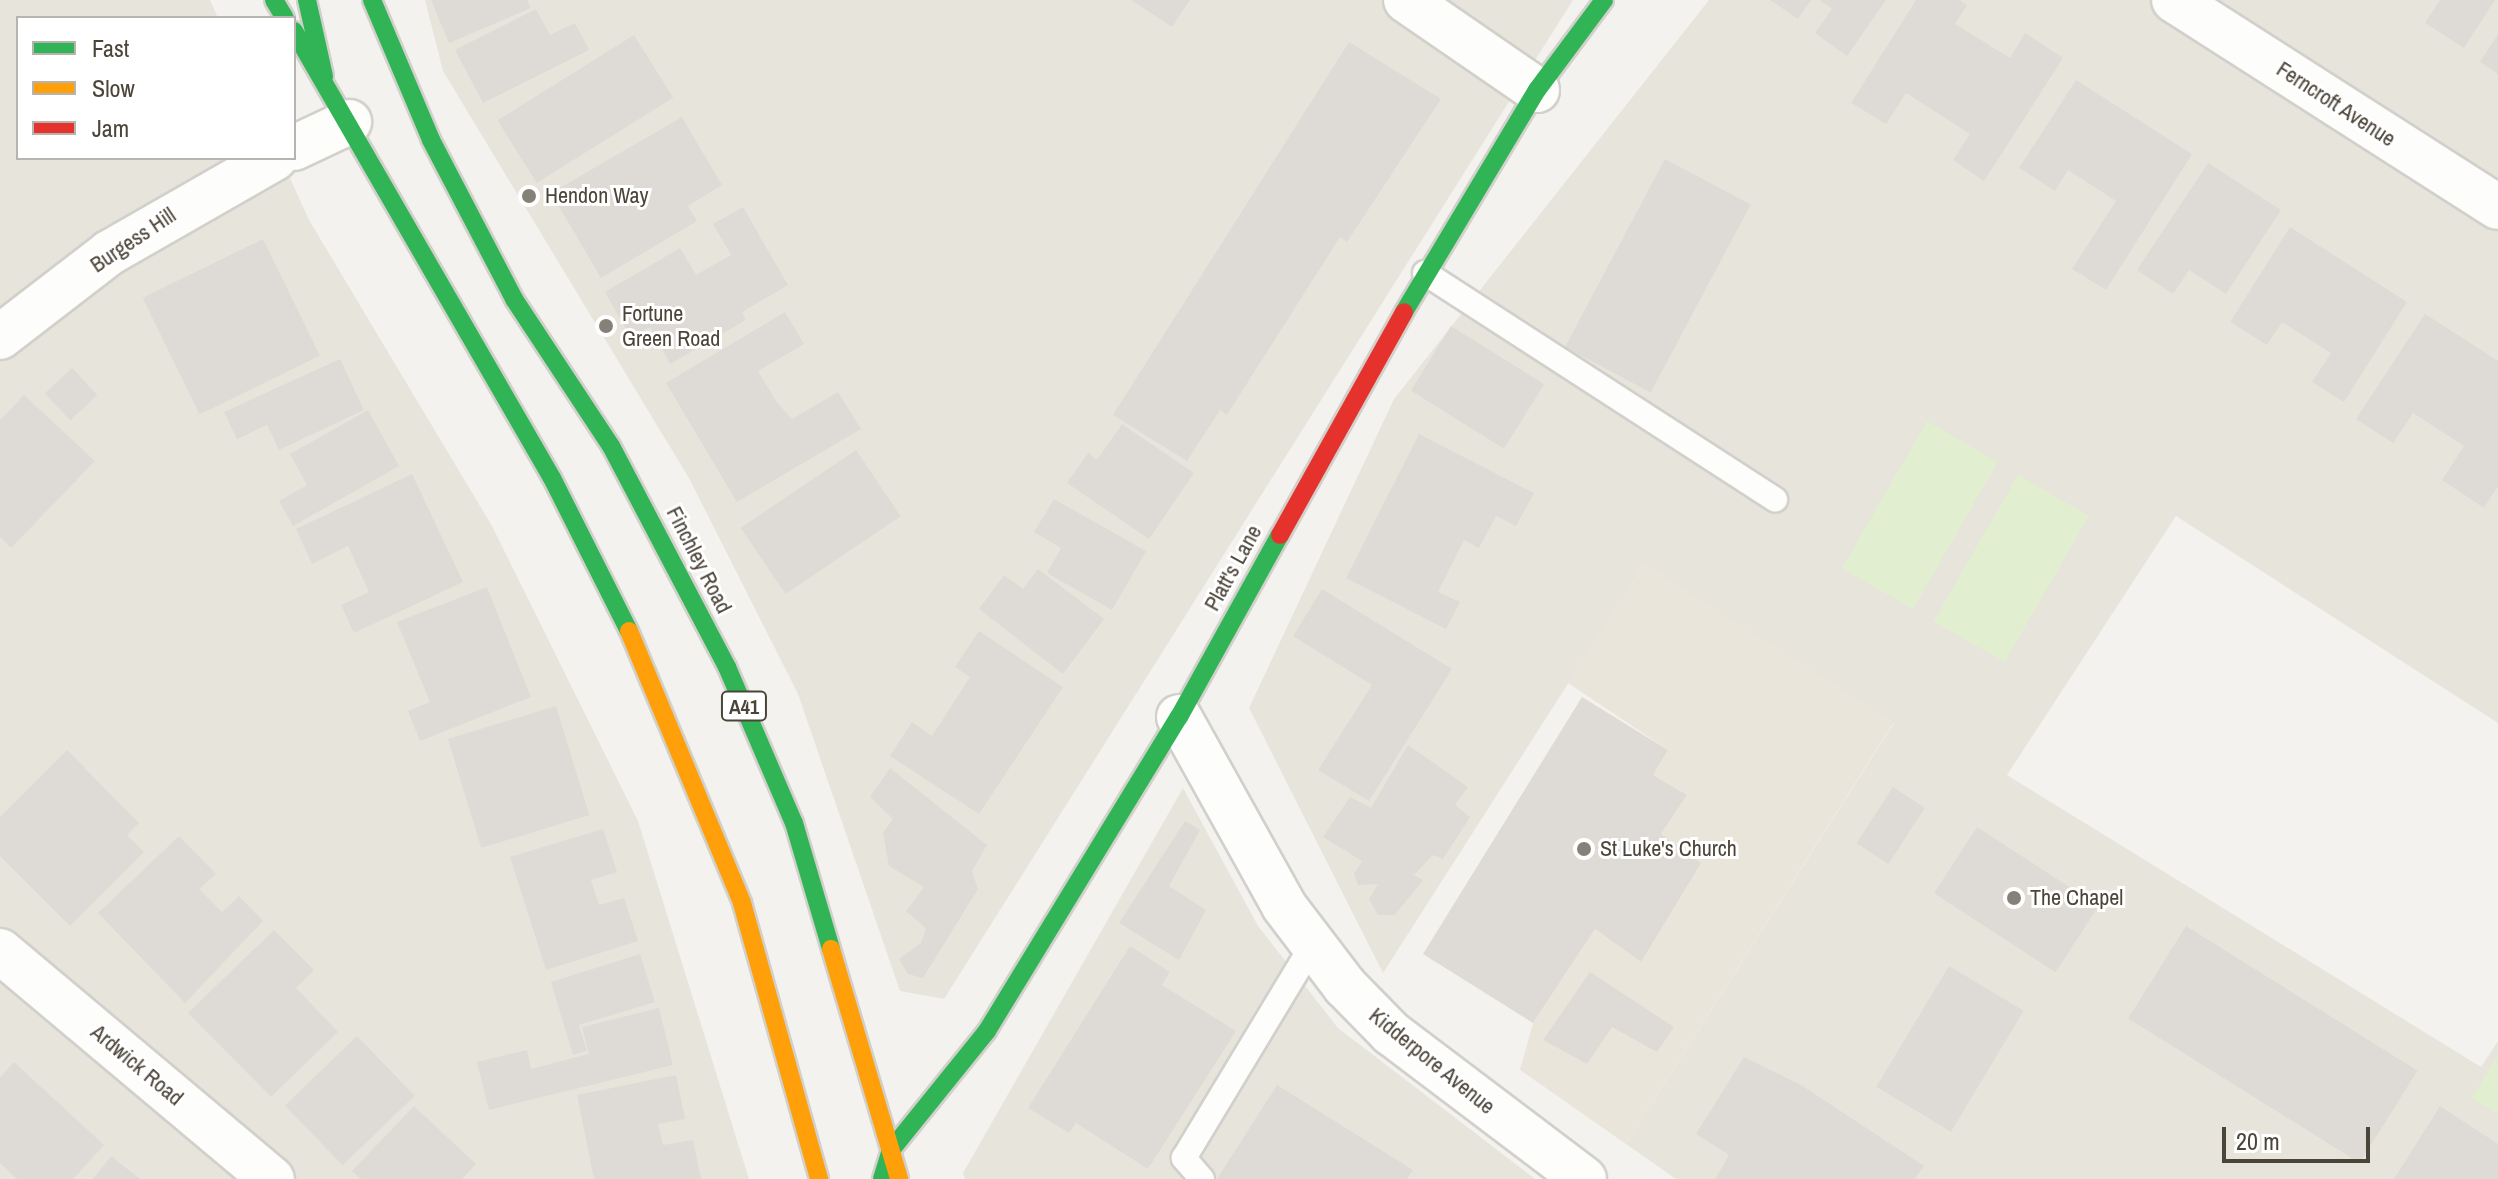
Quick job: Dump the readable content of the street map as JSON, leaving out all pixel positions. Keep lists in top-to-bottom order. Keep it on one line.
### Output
{"streets":{"main road":["Finchley Road","Platt's Lane","A41"],"street":["Ferncroft Avenue","Burgess Hill","Kidderpore Avenue","Ardwick Road"]},"crossings":[["Finchley Road","Platt's Lane"],["Platt's Lane","Kidderpore Avenue"]],"places":["Hendon Way","Fortune Green Road","St Luke's Church","The Chapel"],"legend":["Fast","Slow","Jam"],"scale_bar":"20 m"}
